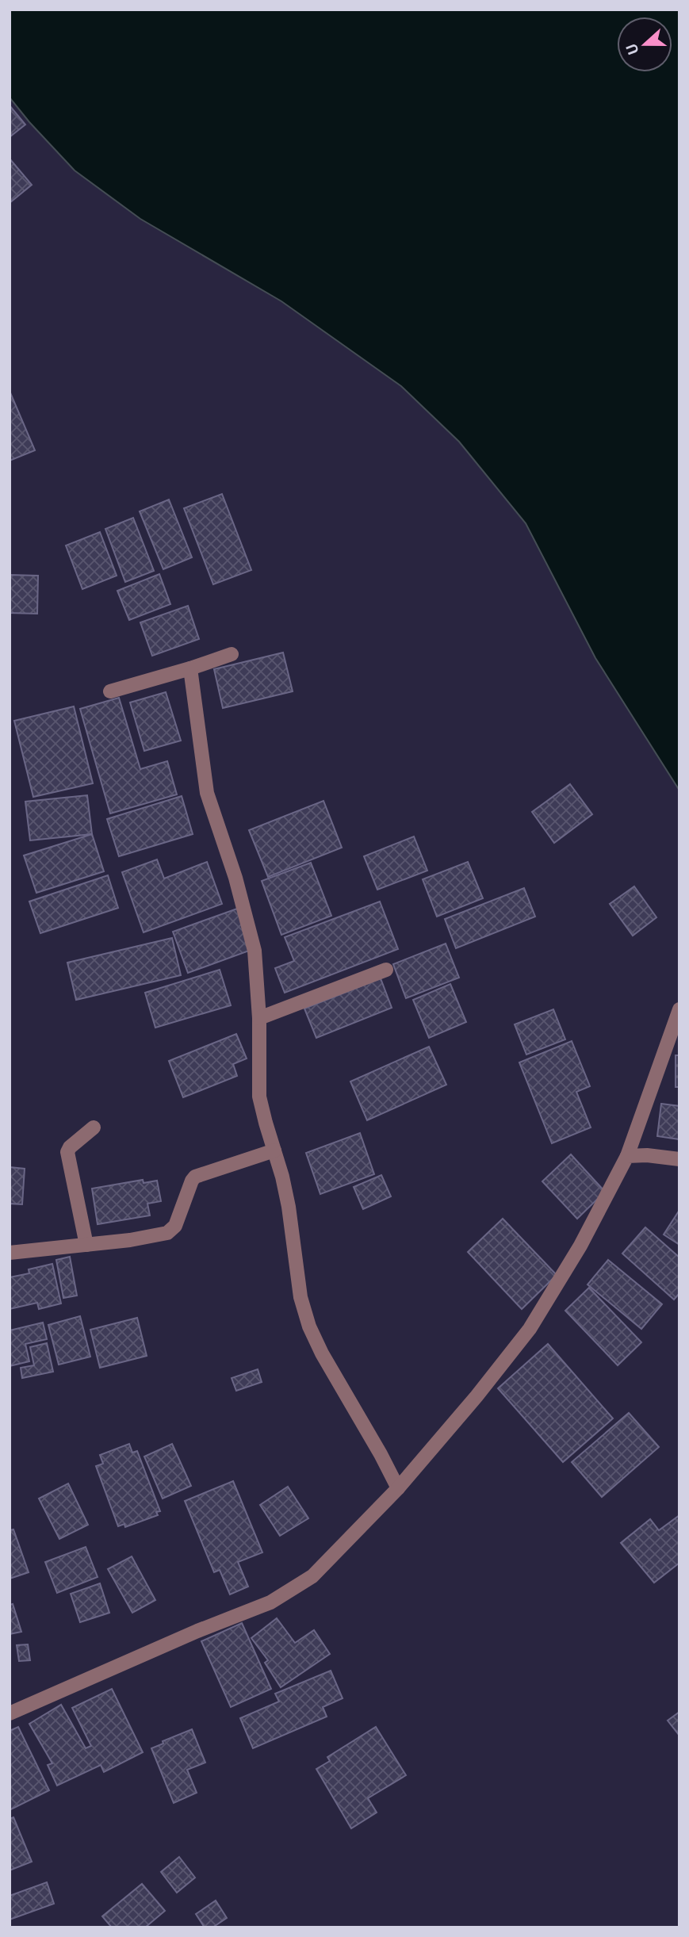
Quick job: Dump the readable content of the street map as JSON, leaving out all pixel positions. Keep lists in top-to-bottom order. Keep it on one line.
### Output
{"north":"left"}
